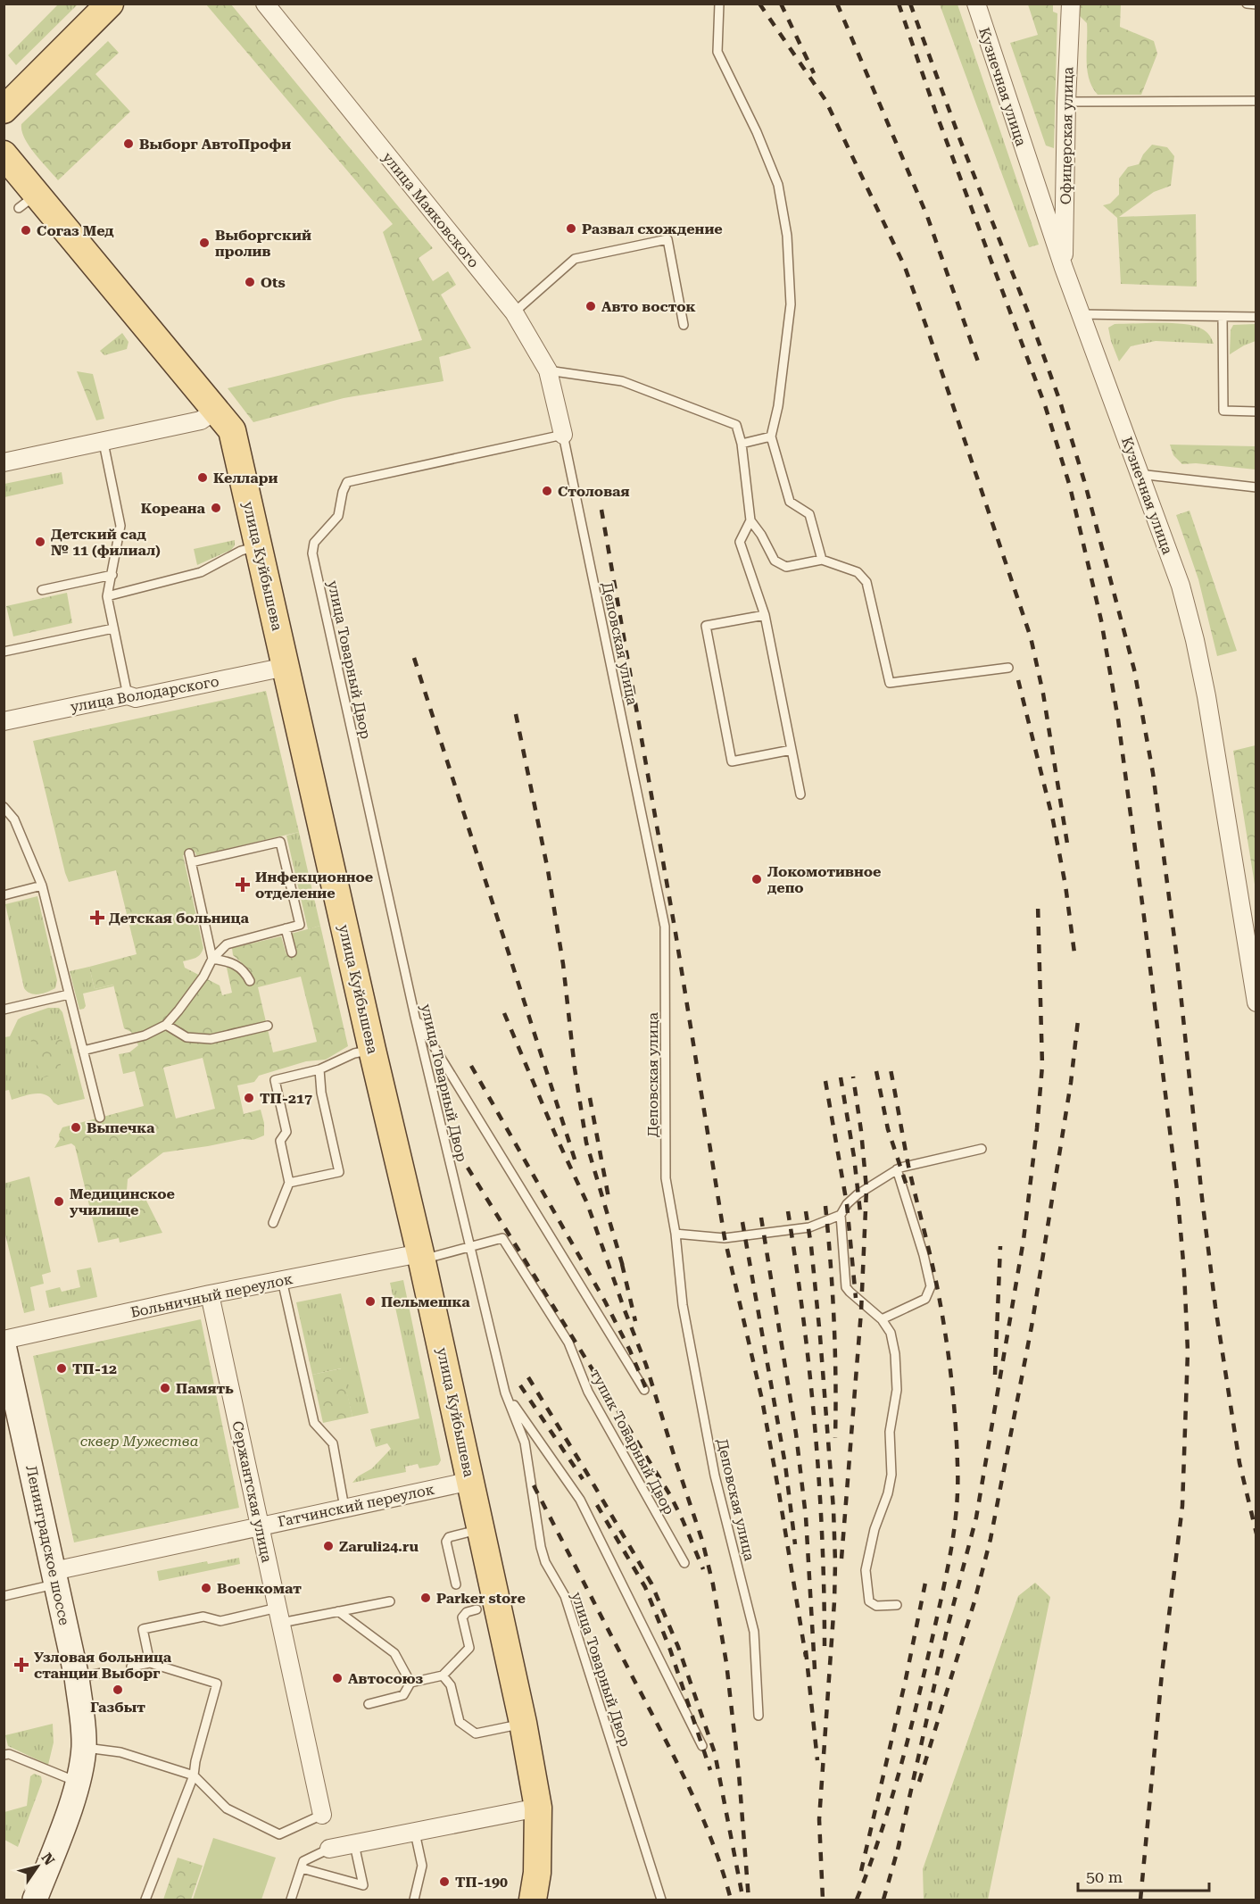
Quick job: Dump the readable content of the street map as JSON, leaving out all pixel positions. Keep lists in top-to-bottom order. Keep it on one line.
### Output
{"streets":{"main road":["улица Куйбышева","Ленинградское шоссе"],"street":["Кузнечная улица","Офицерская улица","улица Маяковского","улица Володарского","Больничный переулок","Сержантская улица","Гатчинский переулок"],"lane":["Деповская улица","улица Товарный Двор","тупик Товарный Двор"]},"crossings":[["Кузнечная улица","Офицерская улица"],["улица Маяковского","Деповская улица"],["улица Маяковского","улица Товарный Двор"],["улица Куйбышева","улица Володарского"],["улица Куйбышева","Больничный переулок"],["улица Куйбышева","тупик Товарный Двор"],["улица Куйбышева","Гатчинский переулок"],["Деповская улица","улица Товарный Двор"],["улица Товарный Двор","тупик Товарный Двор"],["Больничный переулок","тупик Товарный Двор"],["Больничный переулок","Сержантская улица"],["Сержантская улица","Гатчинский переулок"],["Гатчинский переулок","Ленинградское шоссе"]],"parks":["сквер Мужества"],"places":{"other":["Выборг АвтоПрофи","Развал схождение","Согаз Мед","Выборгский пролив","Ots","Авто восток","Келлари","Столовая","Кореана","Детский сад № 11 (филиал)","Локомотивное депо","ТП-217","Выпечка","Медицинское училище","Пельмешка","ТП-12","Память","Zaruli24.ru","Военкомат","Parker store","Автосоюз","Газбыт","ТП-190"],"health":["Инфекционное отделение","Детская больница","Узловая больница станции Выборг"]},"scale_bar":"50 m","north":"top right"}
